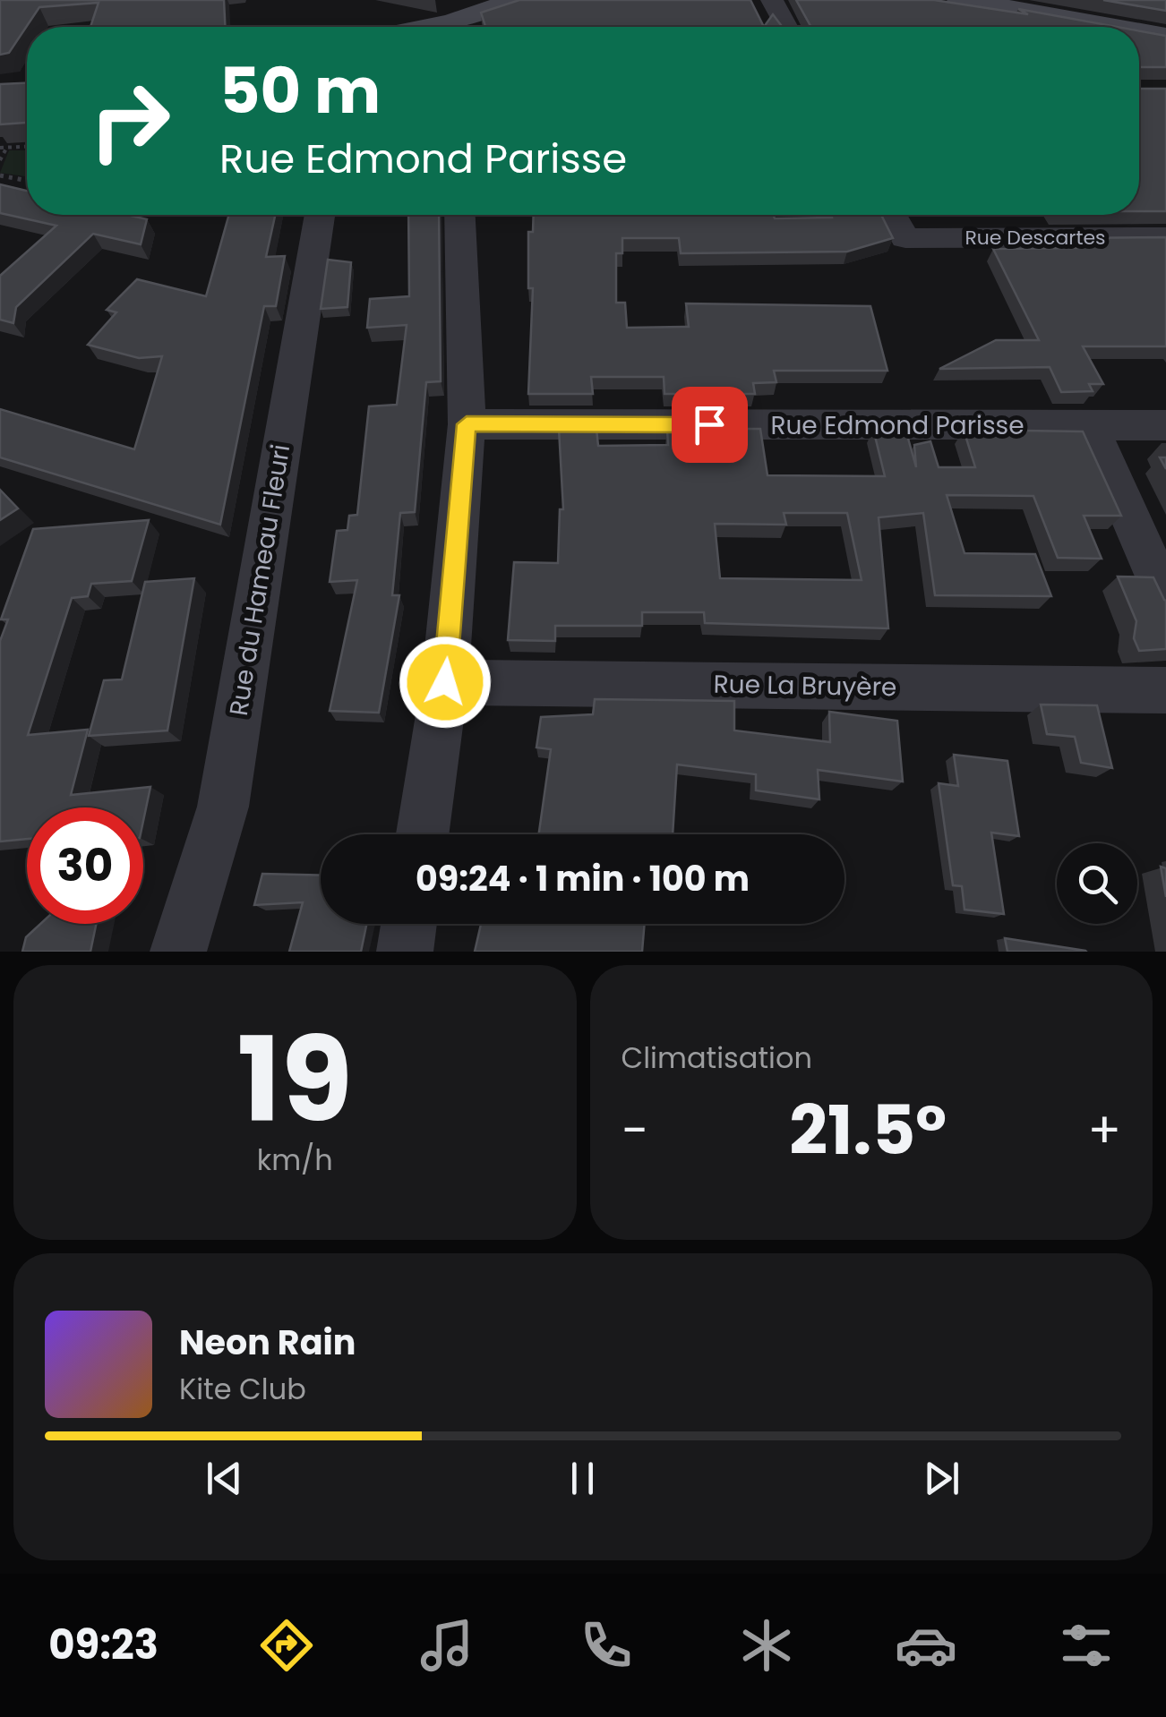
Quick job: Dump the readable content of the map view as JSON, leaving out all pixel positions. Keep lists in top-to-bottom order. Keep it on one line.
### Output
{"streets":{"street":["Rue Descartes","Rue Edmond Parisse","Rue du Hameau Fleuri","Rue La Bruyère"]},"page":{"turn":["50 m","Rue Edmond Parisse"],"limit":"30","trip":"09:24 · 1 min · 100 m","tile":[["19","km/h"],"Climatisation"],"heat":["−","21.5°","+"],"song":["Neon Rain","Kite Club"],"tabs":"09:23"}}
